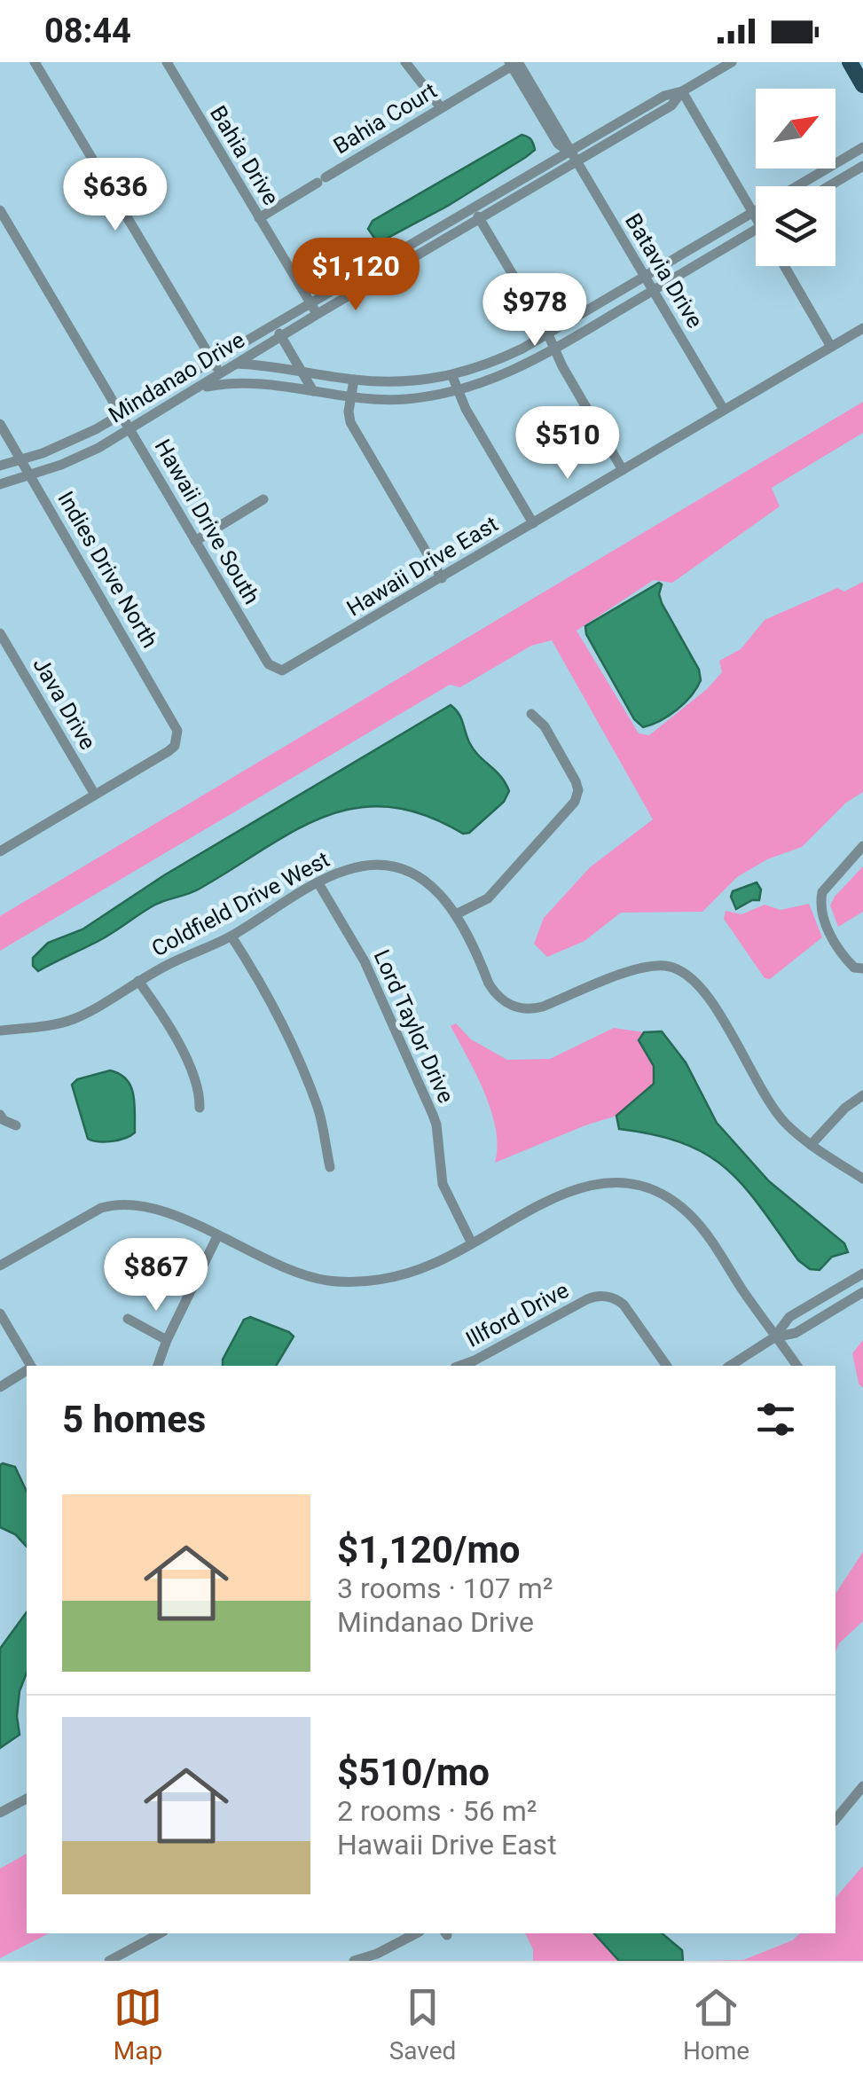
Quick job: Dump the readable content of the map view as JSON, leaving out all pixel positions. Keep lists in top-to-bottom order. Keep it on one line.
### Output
{"streets":{"street":["Bahia Court","Bahia Drive","Batavia Drive","Mindanao Drive","Hawaii Drive South","Hawaii Drive East","Indies Drive North","Java Drive","Coldfield Drive West","Lord Taylor Drive","Illford Drive"]},"crossings":[["Bahia Court","Bahia Drive"],["Bahia Court","Batavia Drive"],["Bahia Drive","Mindanao Drive"],["Batavia Drive","Mindanao Drive"],["Batavia Drive","Hawaii Drive East"],["Mindanao Drive","Hawaii Drive South"],["Mindanao Drive","Indies Drive North"],["Hawaii Drive South","Hawaii Drive East"],["Indies Drive North","Java Drive"],["Coldfield Drive West","Lord Taylor Drive"]],"north":"top right","page":{"status":"08:44","price":["$636","$1,120","$978","$510","$867"],"heading":"5 homes","list":[{"name":"$1,120/mo","note":"3 rooms · 107 m² · Mindanao Drive"},{"name":"$510/mo","note":"2 rooms · 56 m² · Hawaii Drive East"}],"tabs":["Map","Saved","Home"]}}
